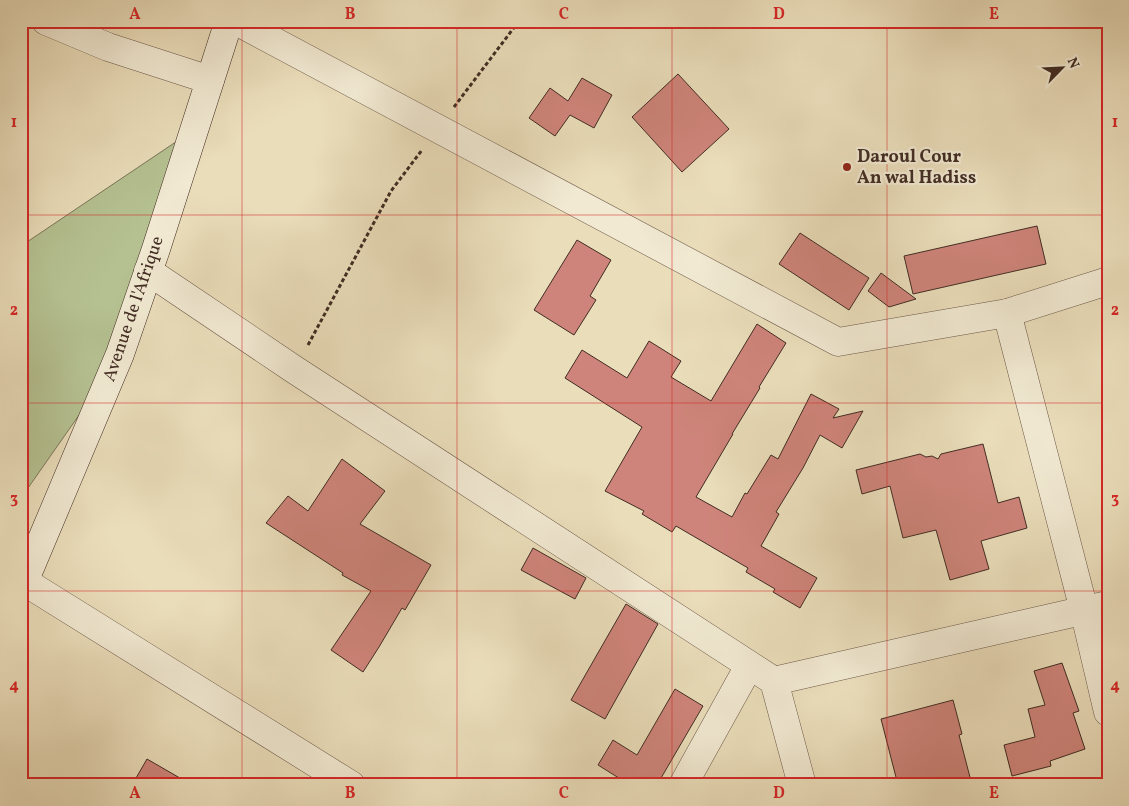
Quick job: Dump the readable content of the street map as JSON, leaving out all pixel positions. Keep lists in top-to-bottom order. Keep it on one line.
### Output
{"streets":{"street":["Avenue de l'Afrique"]},"places":["Daroul Cour An wal Hadiss"],"north":"top right","grid":{"columns":["A","B","C","D","E"],"rows":["1","2","3","4"]}}
